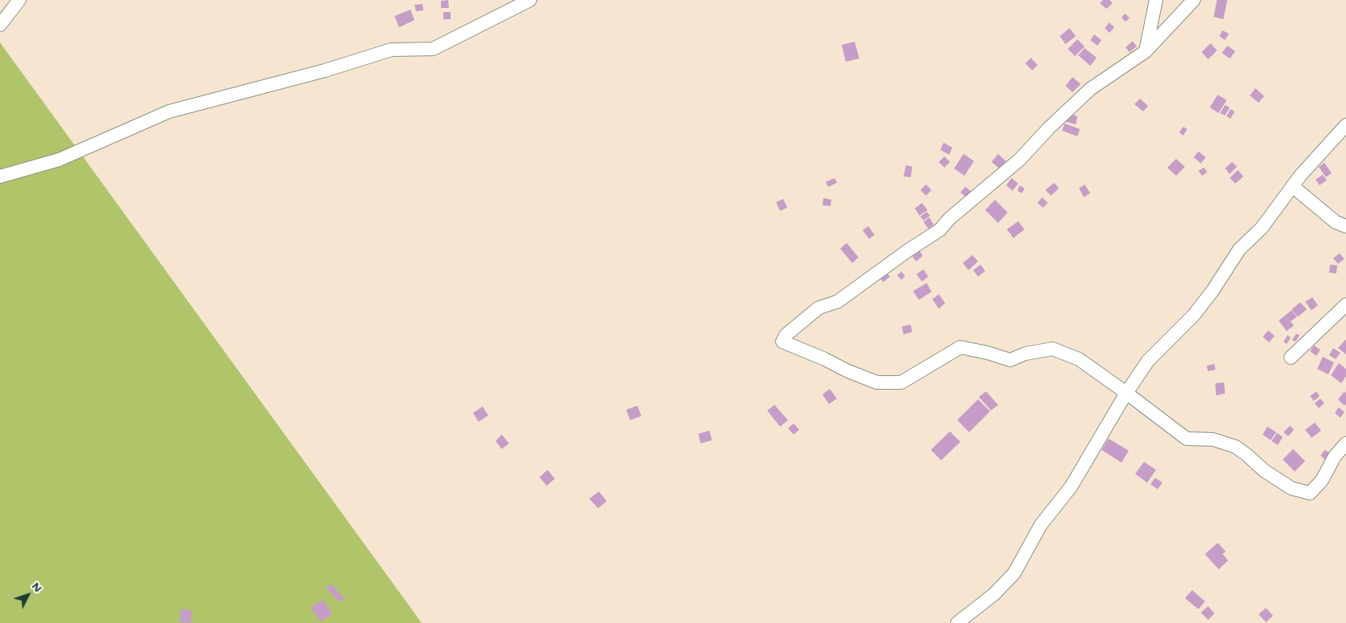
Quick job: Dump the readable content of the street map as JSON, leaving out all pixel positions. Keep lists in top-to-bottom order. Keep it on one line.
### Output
{"north":"top right"}
